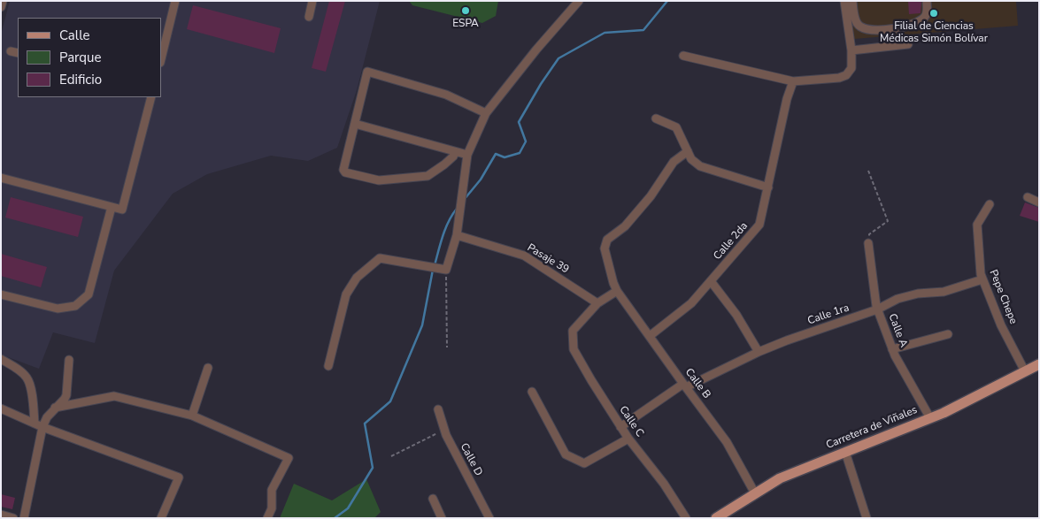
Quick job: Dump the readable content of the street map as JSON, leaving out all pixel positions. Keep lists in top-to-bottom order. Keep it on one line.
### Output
{"streets":{"main road":["Carretera de Viñales"],"street":["Calle 2da","Pasaje 39","Pepe Chepe","Calle 1ra","Calle A","Calle B","Calle C","Calle D"]},"crossings":[["Calle 2da","Calle B"],["Pasaje 39","Calle C"],["Pepe Chepe","Calle 1ra"],["Pepe Chepe","Carretera de Viñales"],["Calle 1ra","Calle A"],["Calle 1ra","Calle B"],["Calle 1ra","Calle C"],["Calle A","Carretera de Viñales"],["Calle B","Carretera de Viñales"]],"places":["ESPA","Filial de Ciencias Médicas Simón Bolívar"],"legend":["Calle","Parque","Edificio"]}
